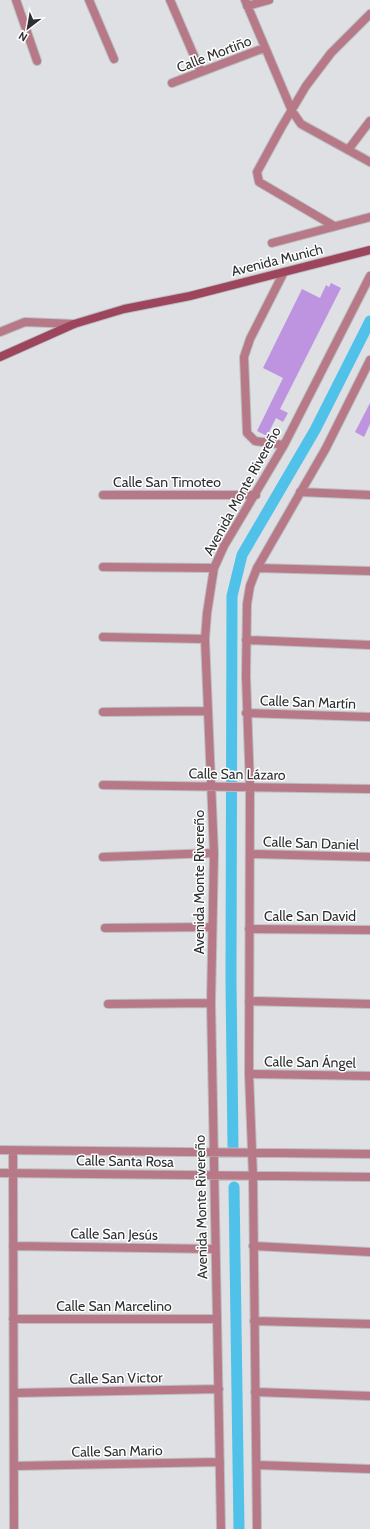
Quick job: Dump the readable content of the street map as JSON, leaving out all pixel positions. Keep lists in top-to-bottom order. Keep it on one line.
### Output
{"streets":{"main road":["Avenida Munich"],"street":["Calle Mortiño","Calle San Timoteo","Avenida Monte Rivereño","Calle San Martín","Calle San Lázaro","Calle San Daniel","Calle San David","Calle San Ángel","Calle Santa Rosa","Calle San Jesús","Calle San Marcelino","Calle San Victor","Calle San Mario"]},"crossings":[["Calle San Timoteo","Avenida Monte Rivereño"],["Avenida Monte Rivereño","Calle San Lázaro"],["Avenida Monte Rivereño","Calle Santa Rosa"],["Avenida Monte Rivereño","Calle San Jesús"],["Avenida Monte Rivereño","Calle San Marcelino"],["Avenida Monte Rivereño","Calle San Victor"],["Avenida Monte Rivereño","Calle San Mario"]],"north":"bottom left"}
